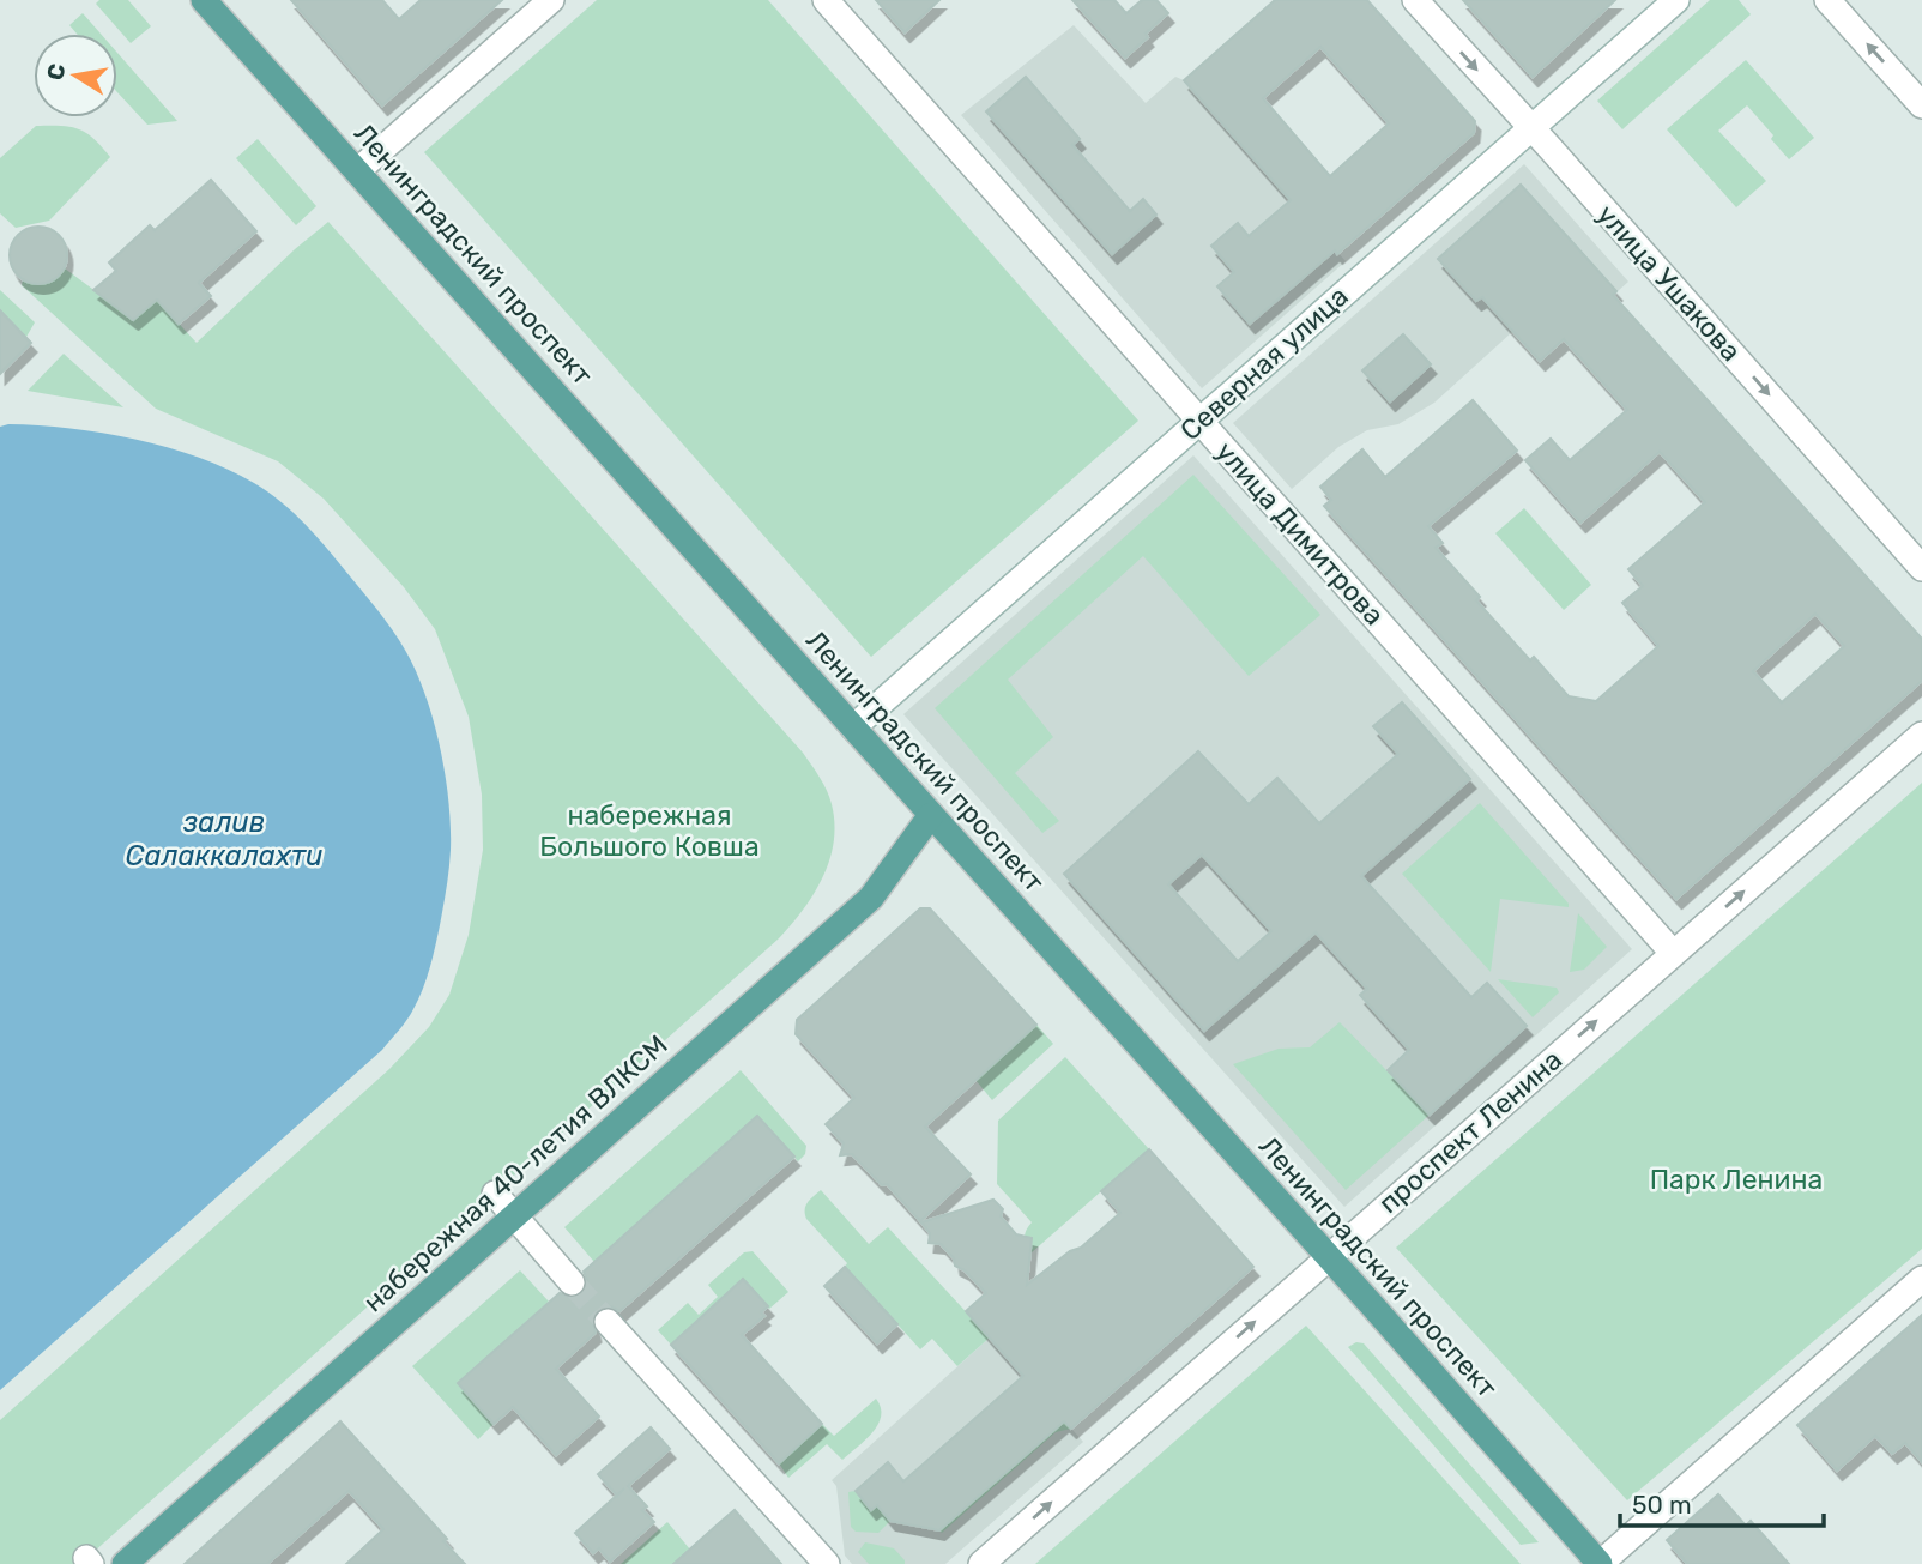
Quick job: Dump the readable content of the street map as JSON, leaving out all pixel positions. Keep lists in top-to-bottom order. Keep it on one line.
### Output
{"streets":{"main road":["Ленинградский проспект","набережная 40-летия ВЛКСМ"],"street":["улица Ушакова","Северная улица","улица Димитрова","проспект Ленина"]},"crossings":[["Ленинградский проспект","Северная улица"],["Ленинградский проспект","проспект Ленина"],["Ленинградский проспект","набережная 40-летия ВЛКСМ"],["улица Ушакова","Северная улица"],["Северная улица","улица Димитрова"],["улица Димитрова","проспект Ленина"]],"one_way":["улица Ушакова","проспект Ленина"],"water":["залив Салаккалахти"],"parks":["набережная Большого Ковша","Парк Ленина"],"scale_bar":"50 m","north":"left"}
